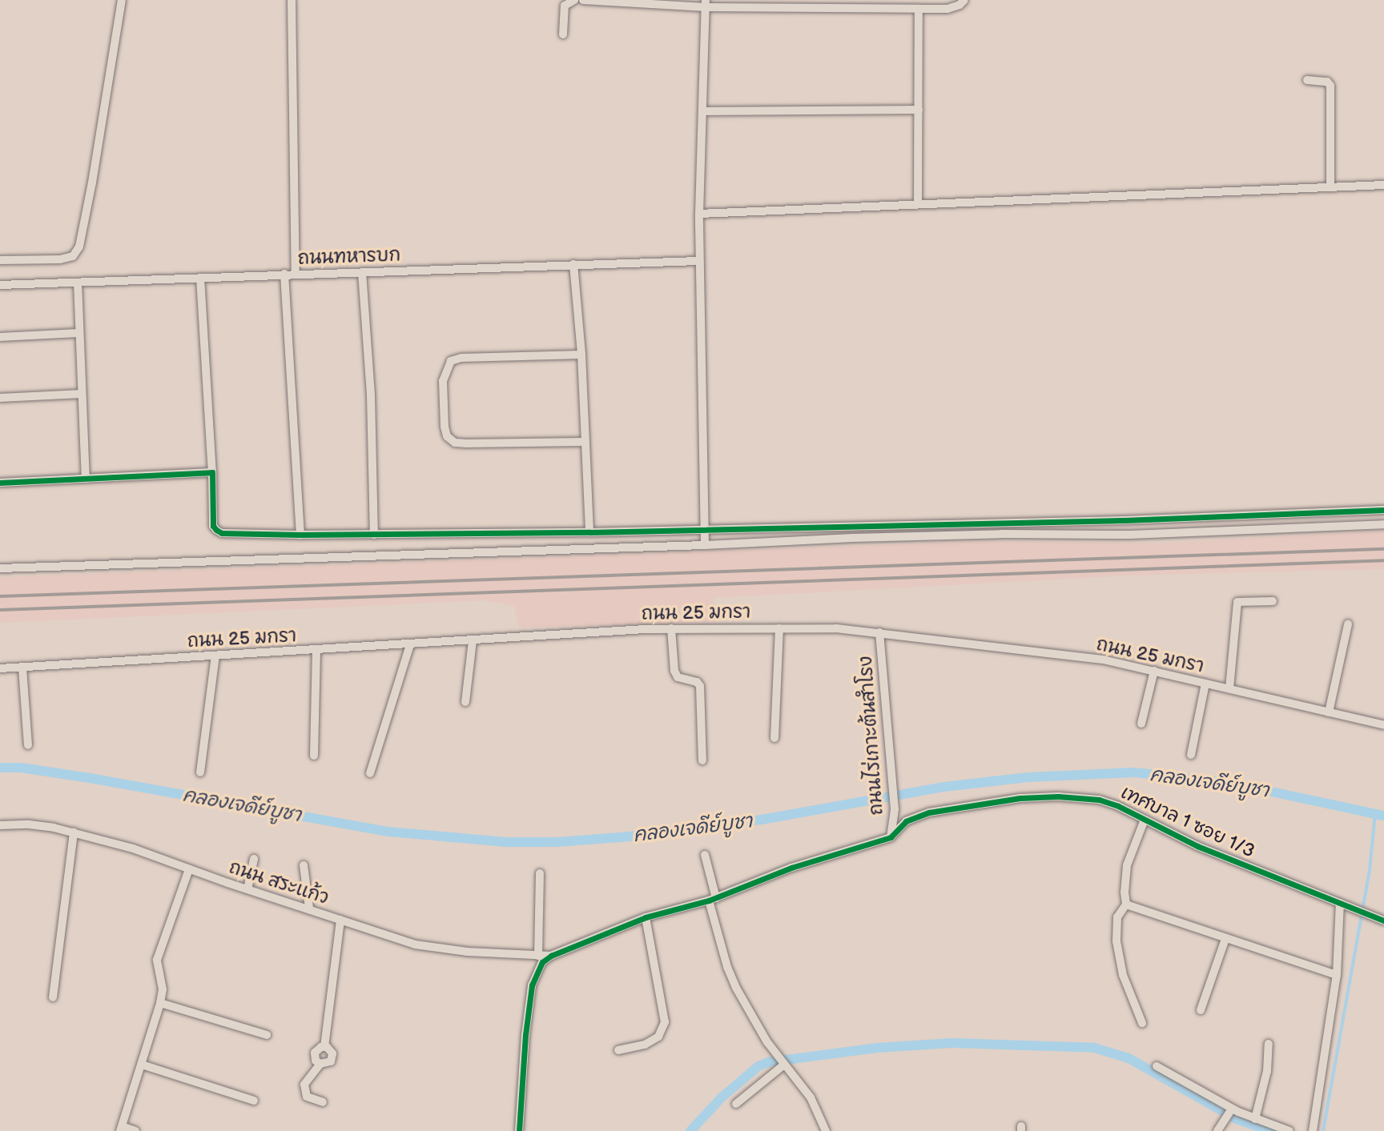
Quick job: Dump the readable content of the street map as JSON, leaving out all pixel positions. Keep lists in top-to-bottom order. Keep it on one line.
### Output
{"streets":{"street":["ถนนทหารบก","ถนน 25 มกรา","ถนนไร่เกาะต้นสำโรง","เทศบาล 1 ซอย 1/3","ถนน สระแก้ว"]},"crossings":[["ถนน 25 มกรา","ถนนไร่เกาะต้นสำโรง"],["ถนนไร่เกาะต้นสำโรง","เทศบาล 1 ซอย 1/3"]],"water":["คลองเจดีย์บูชา"]}
